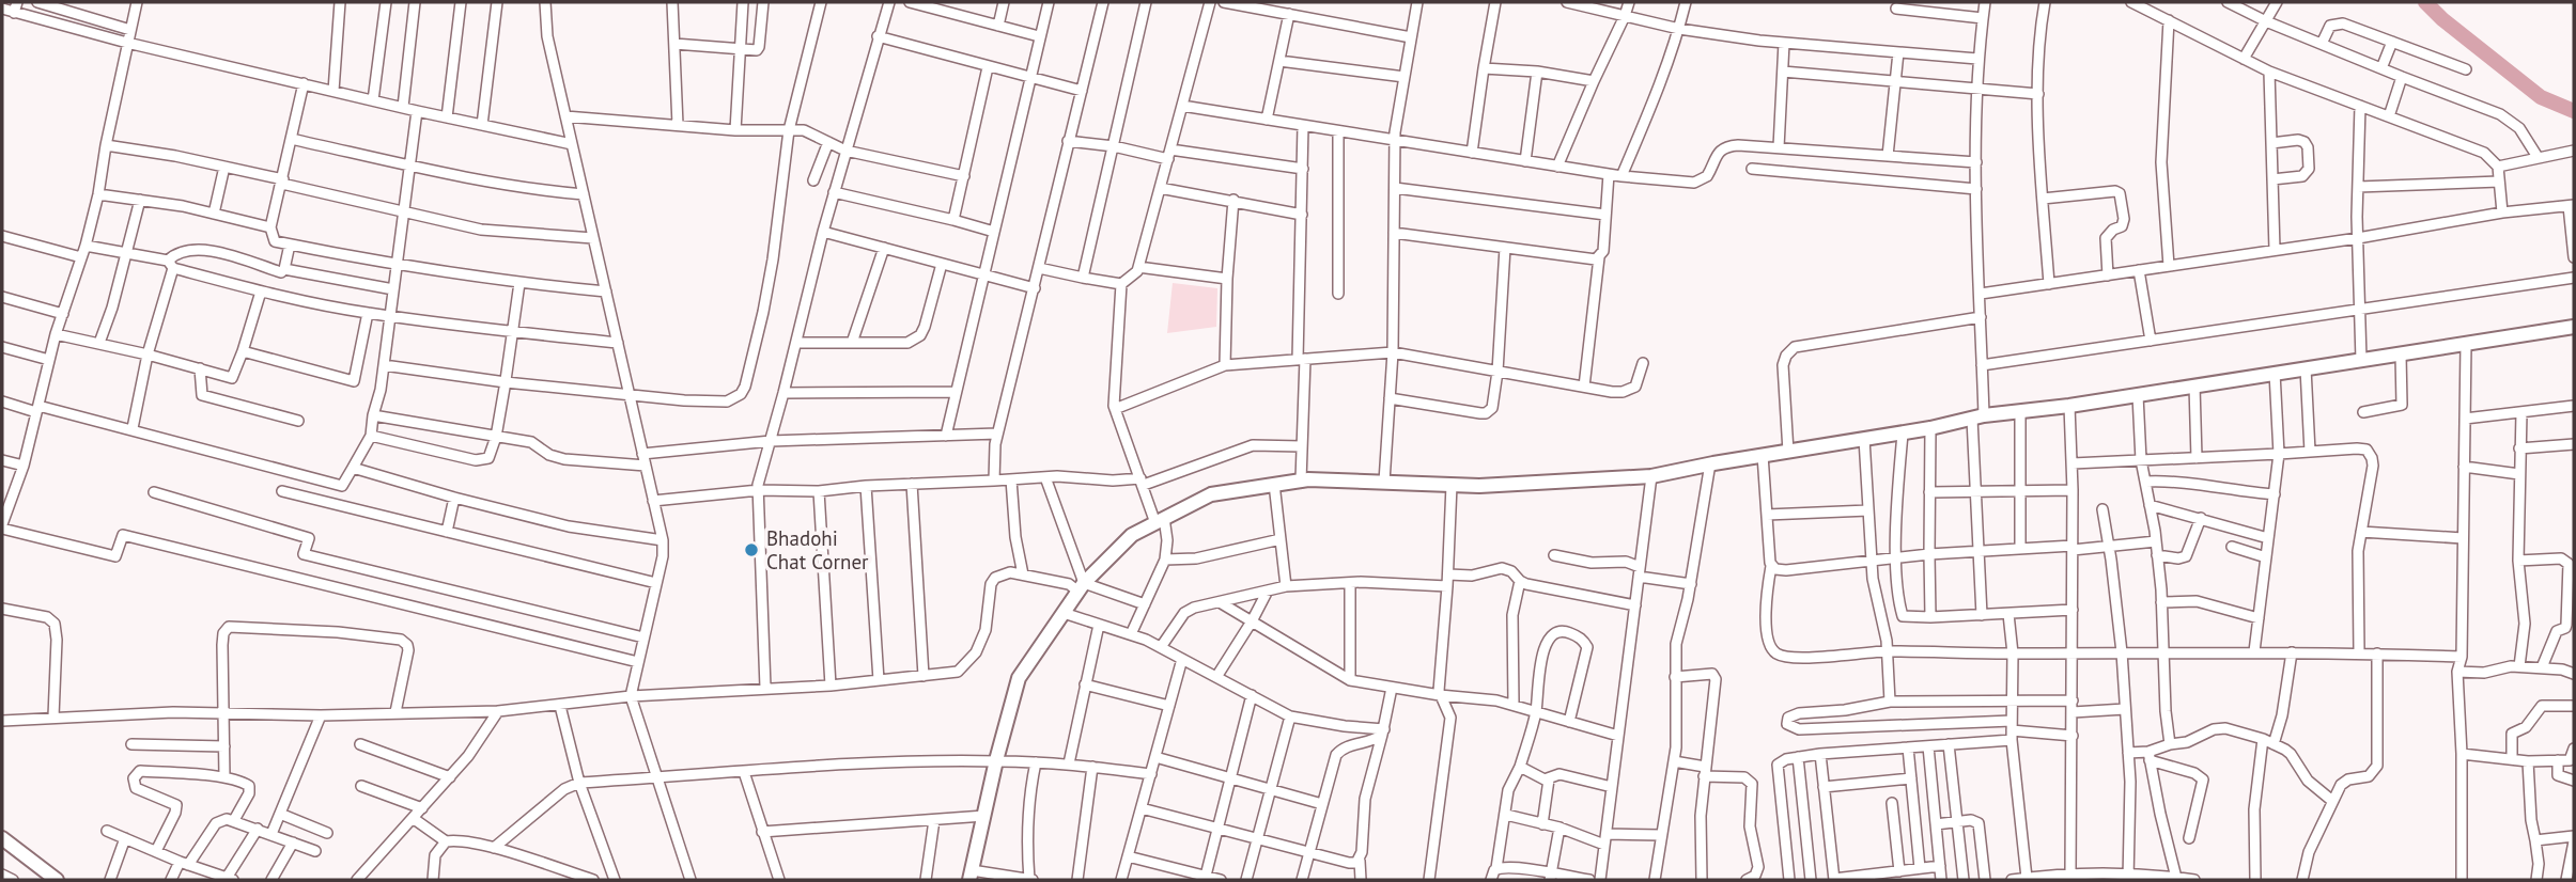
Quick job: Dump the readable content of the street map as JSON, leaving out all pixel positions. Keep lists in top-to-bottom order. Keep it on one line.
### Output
{"places":["Bhadohi Chat Corner"]}
